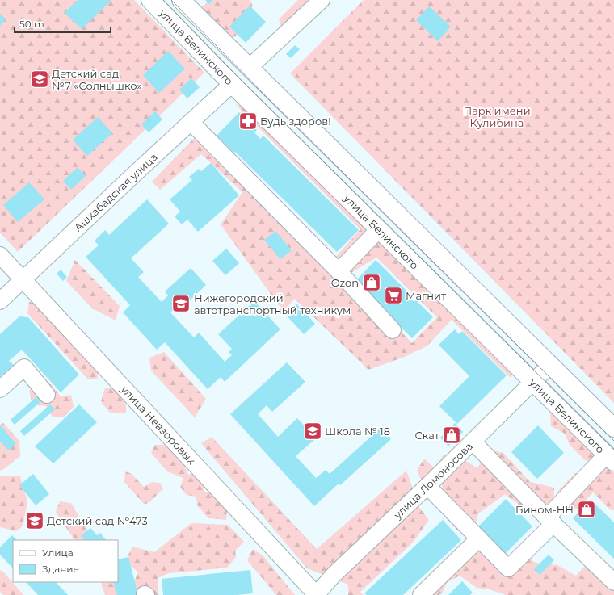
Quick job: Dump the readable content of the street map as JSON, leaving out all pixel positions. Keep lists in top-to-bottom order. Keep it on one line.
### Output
{"streets":{"main road":["улица Белинского"],"street":["Ашхабадская улица","улица Невзоровых","улица Ломоносова"]},"crossings":[["улица Белинского","Ашхабадская улица"],["улица Белинского","улица Ломоносова"],["Ашхабадская улица","улица Невзоровых"],["улица Невзоровых","улица Ломоносова"]],"parks":["Парк имени Кулибина"],"places":{"school or university":["Детский сад №7 «Солнышко»","Нижегородский автотранспортный техникум","Школа № 18","Детский сад №473"],"pharmacy":["Будь здоров!"],"shop":["Ozon","Скат","Бином-НН"],"supermarket":["Магнит"]},"legend":["Улица","Здание"],"scale_bar":"50 m"}
